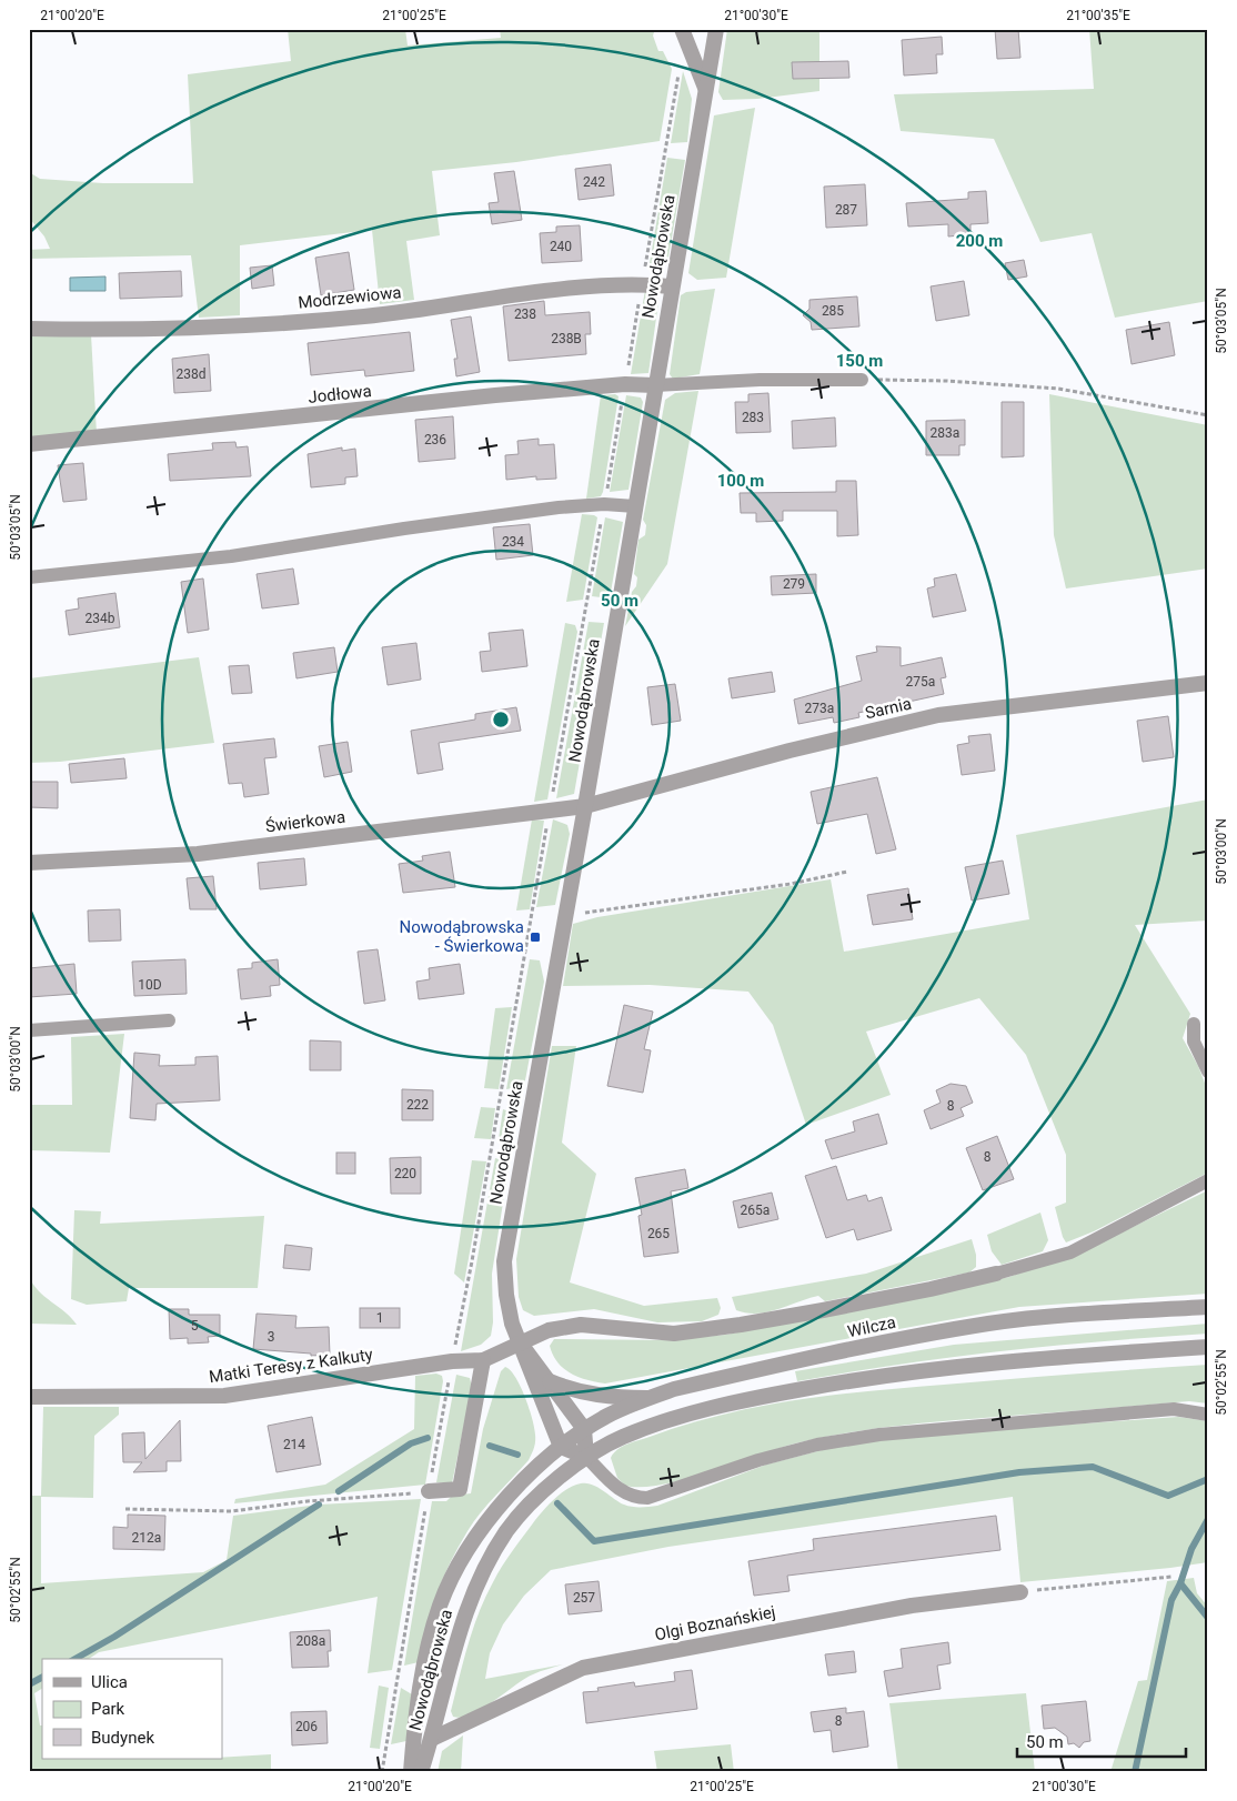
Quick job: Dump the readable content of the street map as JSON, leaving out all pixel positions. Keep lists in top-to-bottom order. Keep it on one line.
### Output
{"streets":{"street":["Nowodąbrowska","Modrzewiowa","Jodłowa","Sarnia","Świerkowa","Wilcza","Matki Teresy z Kalkuty","Olgi Boznańskiej"]},"crossings":[["Nowodąbrowska","Modrzewiowa"],["Nowodąbrowska","Jodłowa"],["Nowodąbrowska","Sarnia"],["Nowodąbrowska","Świerkowa"],["Nowodąbrowska","Wilcza"],["Nowodąbrowska","Matki Teresy z Kalkuty"],["Nowodąbrowska","Olgi Boznańskiej"],["Sarnia","Świerkowa"]],"places":{"transit":["Nowodąbrowska - Świerkowa"]},"house_numbers":["242","287","240","285","238","238B","238d","283","283a","236","234","279","234b","275a","273a","10D","222","8","8","220","265a","265","1","5","3","214","212a","257","208a","8","206"],"legend":["Ulica","Park","Budynek"],"scale_bar":"50 m","coordinates":["21°00'20\"E","21°00'25\"E","21°00'30\"E","21°00'35\"E","50°03'05\"N","50°03'00\"N","50°02'55\"N"],"rings":["200 m","150 m","100 m","50 m"]}
